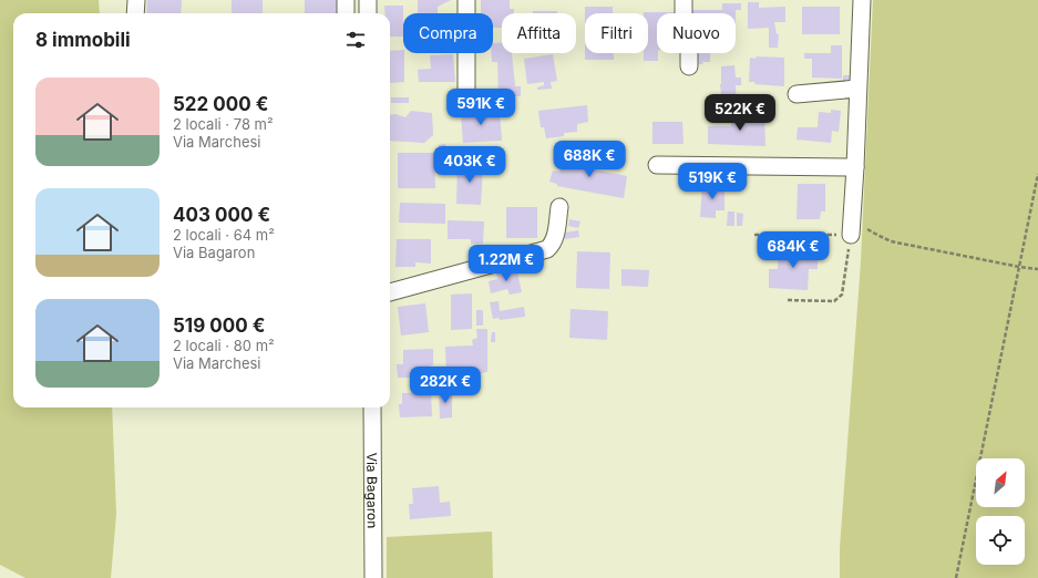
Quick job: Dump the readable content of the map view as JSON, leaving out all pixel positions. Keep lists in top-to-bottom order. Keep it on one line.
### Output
{"streets":{"street":["Via Bagaron"]},"north":"top right","page":{"chip":["Compra","Affitta","Filtri","Nuovo"],"heading":"8 immobili","list":[{"name":"522 000 €","note":"2 locali · 78 m² · Via Marchesi"},{"name":"403 000 €","note":"2 locali · 64 m² · Via Bagaron"},{"name":"519 000 €","note":"2 locali · 80 m² · Via Marchesi"}],"price":["591K €","522K €","688K €","403K €","519K €","684K €","1.22M €","282K €"]}}
